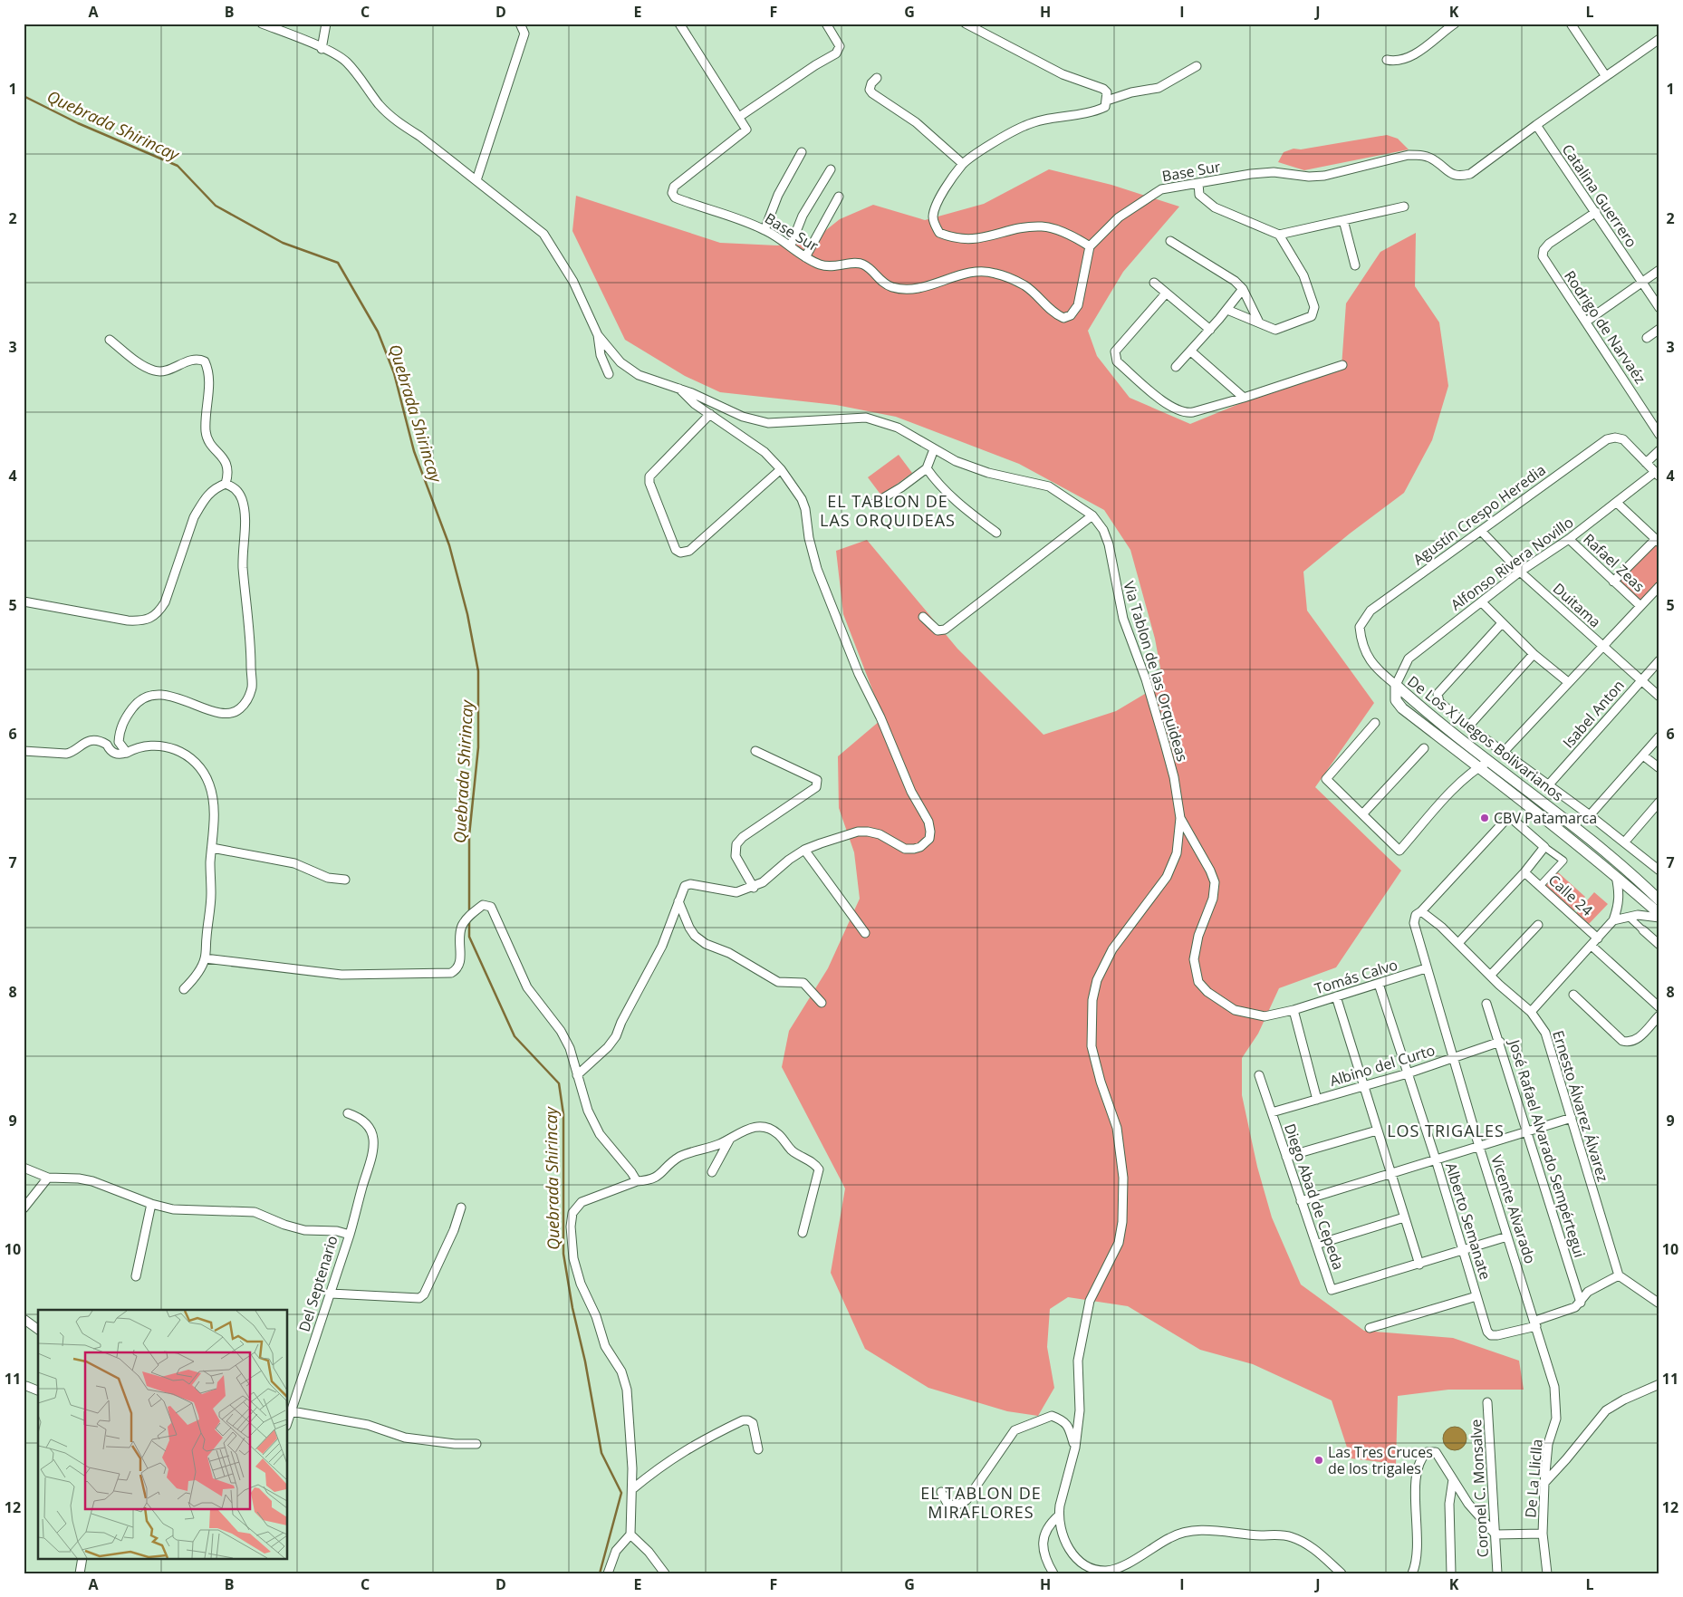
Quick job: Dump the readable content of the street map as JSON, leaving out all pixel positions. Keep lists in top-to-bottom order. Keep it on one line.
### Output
{"streets":{"street":["Base Sur","Catalina Guerrero","Rodrigo de Narvaéz","Agustín Crespo Heredia","Rafael Zeas","Alfonso Rivera Novillo","Duitama","Via Tablon de las Orquideas","Isabel Anton","De Los X Juegos Bolivarianos","Calle 24","Tomás Calvo","Albino del Curto","Ernesto Álvarez Álvarez","José Rafael Alvarado Sempértegui","Diego Abad de Cepeda","Vicente Alvarado","Alberto Semanate","Del Septenario","De La Lliclla","Coronel C. Monsalve"]},"crossings":[["Base Sur","Catalina Guerrero"],["Catalina Guerrero","Rodrigo de Narvaéz"],["Agustín Crespo Heredia","Alfonso Rivera Novillo"],["Agustín Crespo Heredia","Duitama"],["Agustín Crespo Heredia","De Los X Juegos Bolivarianos"],["Rafael Zeas","Alfonso Rivera Novillo"],["Alfonso Rivera Novillo","Duitama"],["Alfonso Rivera Novillo","De Los X Juegos Bolivarianos"],["Duitama","Isabel Anton"],["Via Tablon de las Orquideas","Tomás Calvo"],["Tomás Calvo","Vicente Alvarado"],["Tomás Calvo","Alberto Semanate"],["Albino del Curto","José Rafael Alvarado Sempértegui"],["Albino del Curto","Diego Abad de Cepeda"],["Albino del Curto","Vicente Alvarado"],["Albino del Curto","Alberto Semanate"],["Ernesto Álvarez Álvarez","Vicente Alvarado"],["Vicente Alvarado","Alberto Semanate"],["Vicente Alvarado","De La Lliclla"]],"districts":["EL TABLON DE LAS ORQUIDEAS","LOS TRIGALES","EL TABLON DE MIRAFLORES"],"water":["Quebrada Shirincay"],"places":["CBV Patamarca","Las Tres Cruces de los trigales"],"grid":{"columns":["A","B","C","D","E","F","G","H","I","J","K","L"],"rows":["1","2","3","4","5","6","7","8","9","10","11","12"]}}
